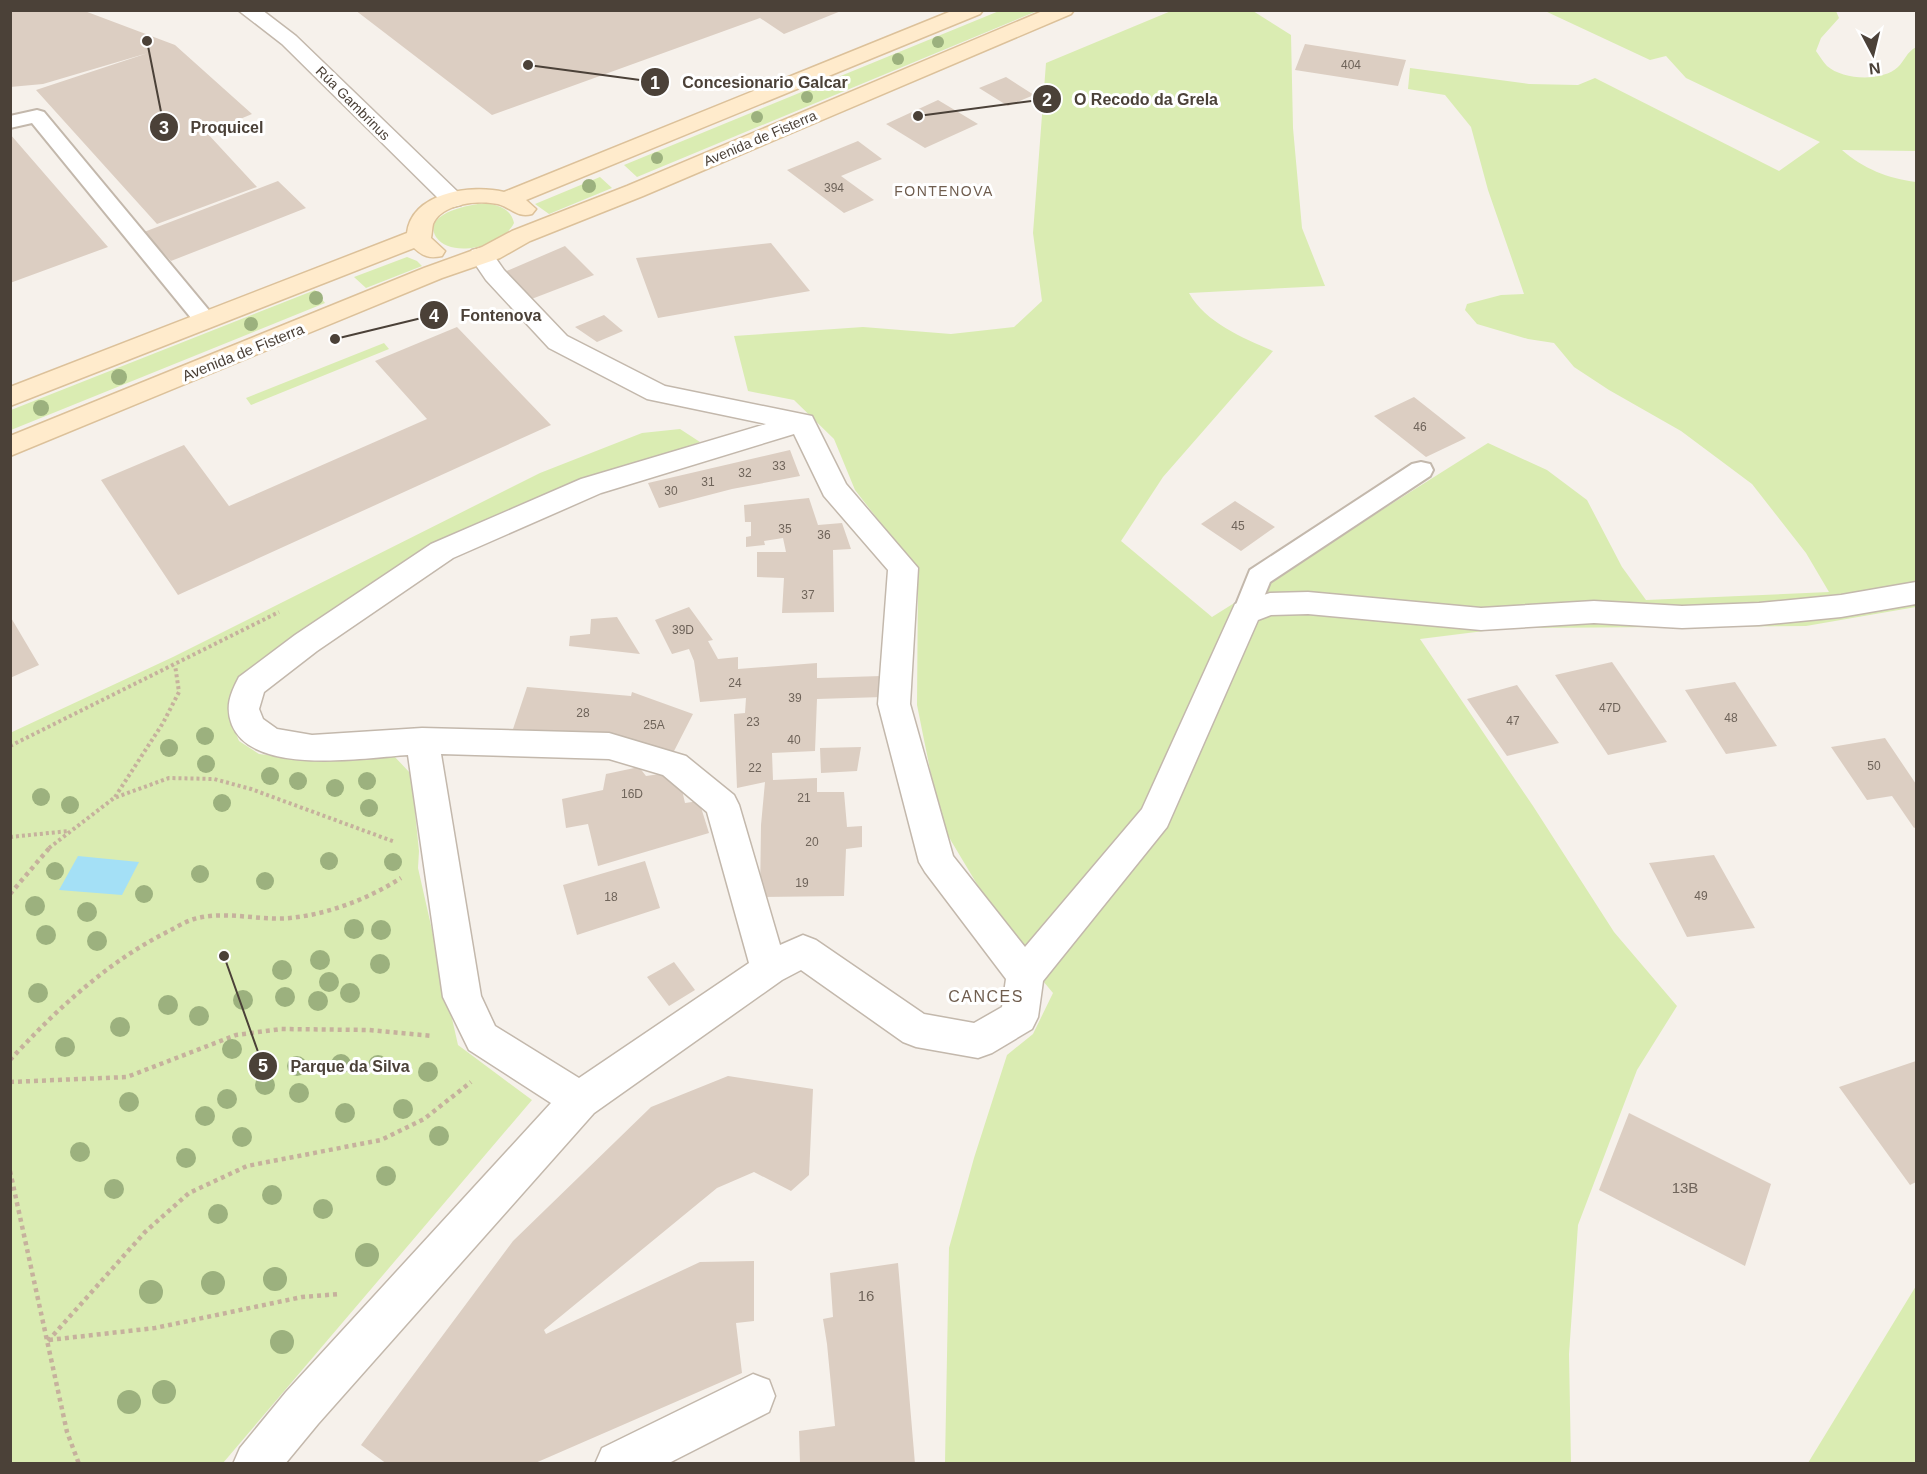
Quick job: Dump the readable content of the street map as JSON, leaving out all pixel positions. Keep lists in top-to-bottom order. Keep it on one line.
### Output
{"streets":{"main road":["Avenida de Fisterra"],"street":["Rúa Gambrinus"]},"districts":["FONTENOVA","CANCES"],"places":["Proquicel","Concesionario Galcar","O Recodo da Grela","Fontenova","Parque da Silva"],"house_numbers":["404","394","46","33","32","31","30","45","35","36","37","39D","24","39","47D","28","48","47","23","25A","40","50","22","16D","21","20","19","49","18","13B","16"],"north":"bottom"}
